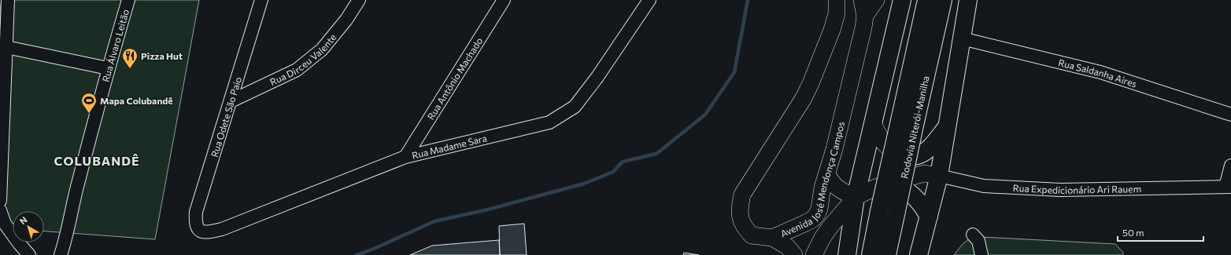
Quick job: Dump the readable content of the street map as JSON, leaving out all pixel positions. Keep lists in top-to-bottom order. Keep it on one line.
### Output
{"streets":{"highway":["Rodovia Niterói-Manilha"],"main road":["Avenida José Mendonça Campos","Rua Expedicionário Ari Rauem"],"street":["Rua Álvaro Leitão","Rua Dirceu Valente","Rua Saldanha Aires","Rua Antônio Machado","Rua Odete São Paio","Rua Madame Sara"]},"crossings":[["Rua Dirceu Valente","Rua Odete São Paio"],["Rua Antônio Machado","Rua Madame Sara"],["Rua Odete São Paio","Rua Madame Sara"]],"districts":["COLUBANDÊ"],"places":{"restaurant":["Pizza Hut"],"sports":["Mapa Colubandê"]},"scale_bar":"50 m","north":"top left"}
